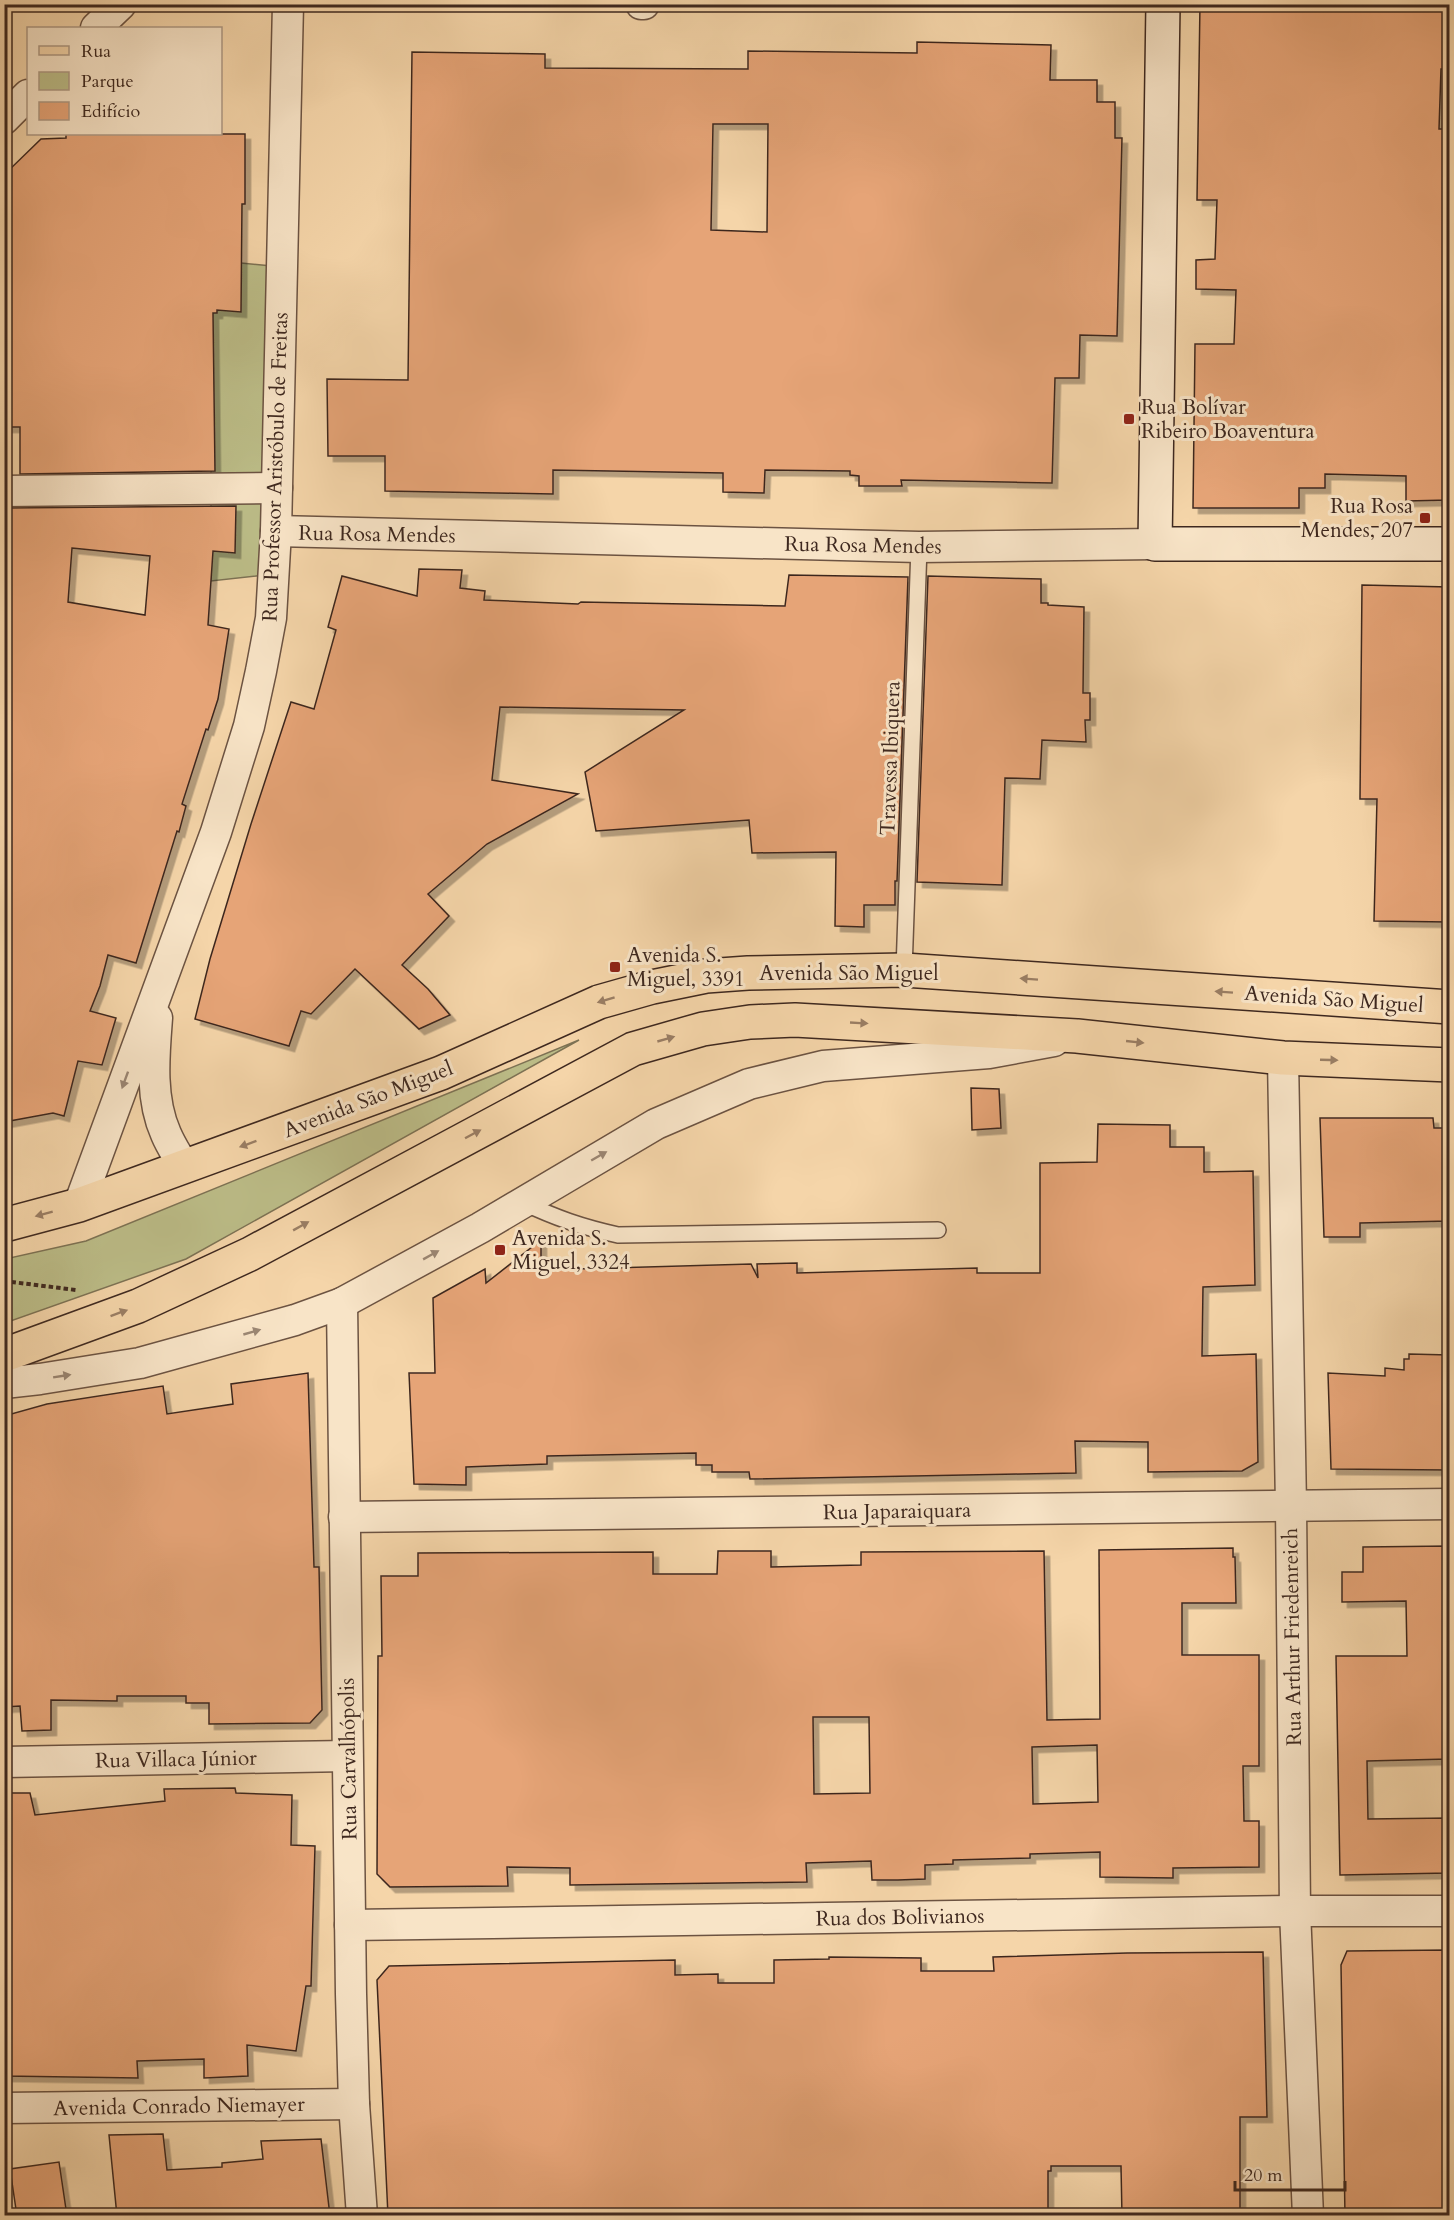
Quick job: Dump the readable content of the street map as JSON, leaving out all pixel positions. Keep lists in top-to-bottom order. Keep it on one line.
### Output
{"streets":{"main road":["Rua Rosa Mendes","Avenida São Miguel"],"street":["Rua Professor Aristóbulo de Freitas","Rua Japaraiquara","Rua Arthur Friedenreich","Rua Villaca Júnior","Rua Carvalhópolis","Rua dos Bolivianos","Avenida Conrado Niemayer"],"lane":["Travessa Ibiquera"]},"crossings":[["Rua Professor Aristóbulo de Freitas","Rua Rosa Mendes"],["Rua Professor Aristóbulo de Freitas","Avenida São Miguel"],["Rua Rosa Mendes","Travessa Ibiquera"],["Travessa Ibiquera","Avenida São Miguel"],["Rua Japaraiquara","Rua Arthur Friedenreich"],["Rua Japaraiquara","Rua Carvalhópolis"],["Rua Arthur Friedenreich","Rua dos Bolivianos"],["Rua Villaca Júnior","Rua Carvalhópolis"],["Rua Carvalhópolis","Rua dos Bolivianos"],["Rua Carvalhópolis","Avenida Conrado Niemayer"]],"places":{"transit":["Rua Bolívar Ribeiro Boaventura","Rua Rosa Mendes, 207","Avenida S. Miguel, 3391","Avenida S. Miguel, 3324"]},"legend":["Rua","Parque","Edifício"],"scale_bar":"20 m"}
